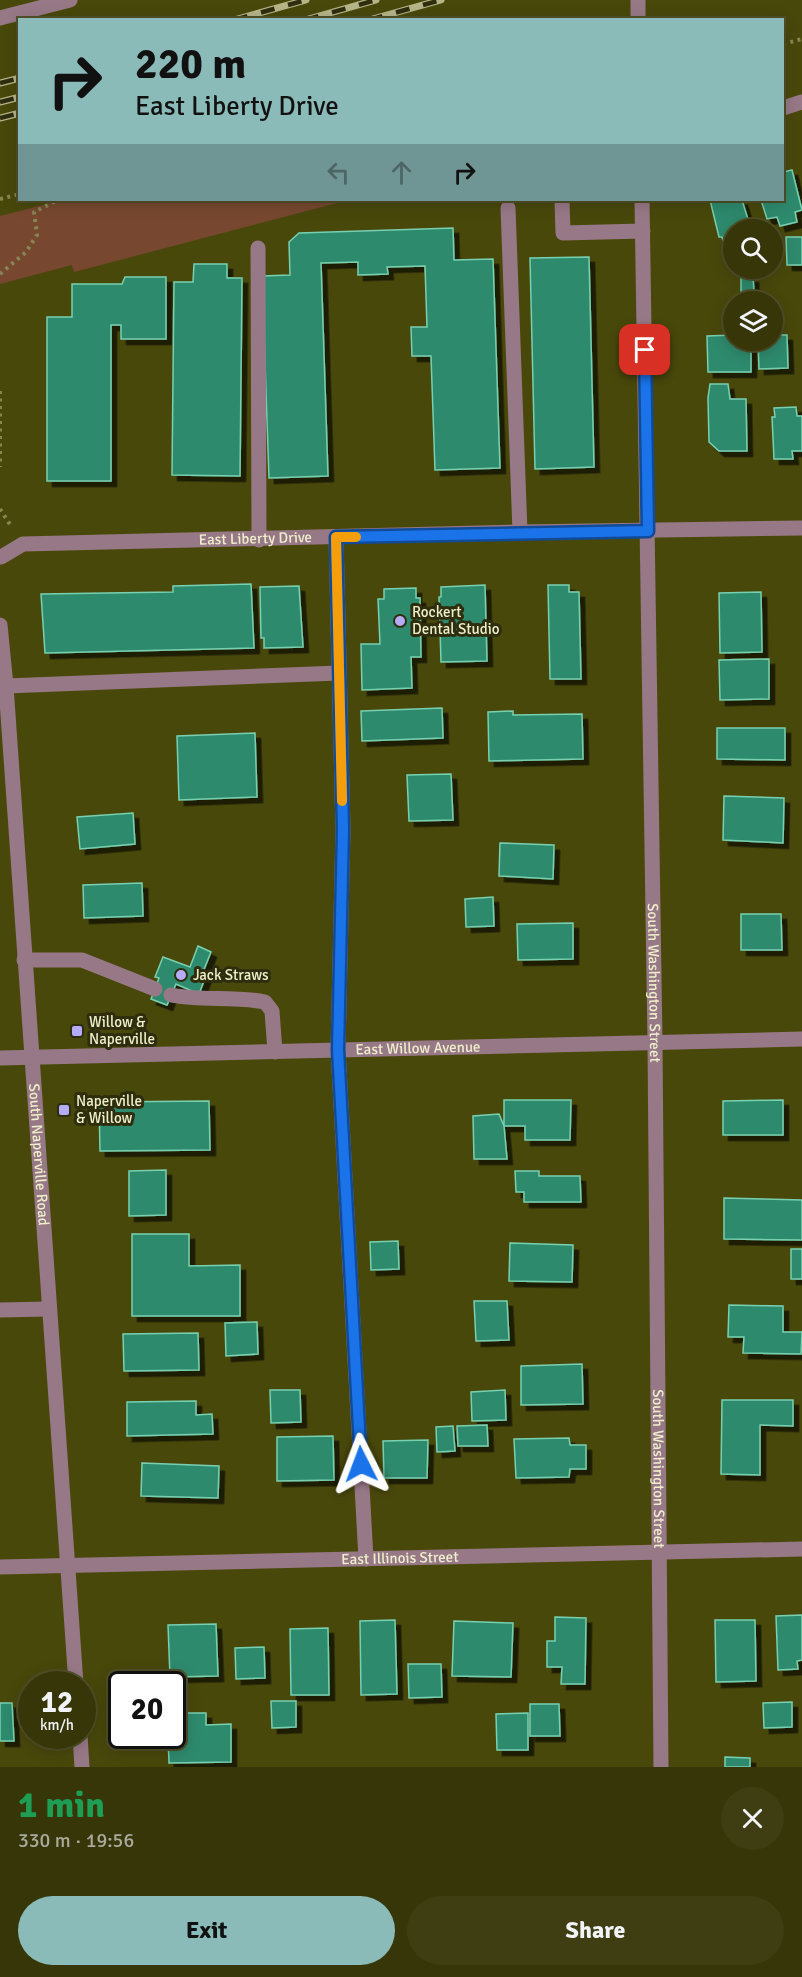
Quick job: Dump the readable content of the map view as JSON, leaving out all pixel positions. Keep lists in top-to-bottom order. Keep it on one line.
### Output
{"streets":{"street":["East Liberty Drive","South Washington Street","East Willow Avenue","South Naperville Road","East Illinois Street"]},"crossings":[["East Liberty Drive","South Washington Street"],["South Washington Street","East Willow Avenue"],["South Washington Street","East Illinois Street"],["East Willow Avenue","South Naperville Road"],["South Naperville Road","East Illinois Street"]],"places":{"other":["Rockert Dental Studio","Jack Straws"],"transit":["Willow & Naperville","Naperville & Willow"]},"page":{"turn":["220 m","East Liberty Drive"],"speed":"12 km/h","limit":"20","heading":["1 min","330 m · 19:56"],"buttons":["Exit","Share"]}}
